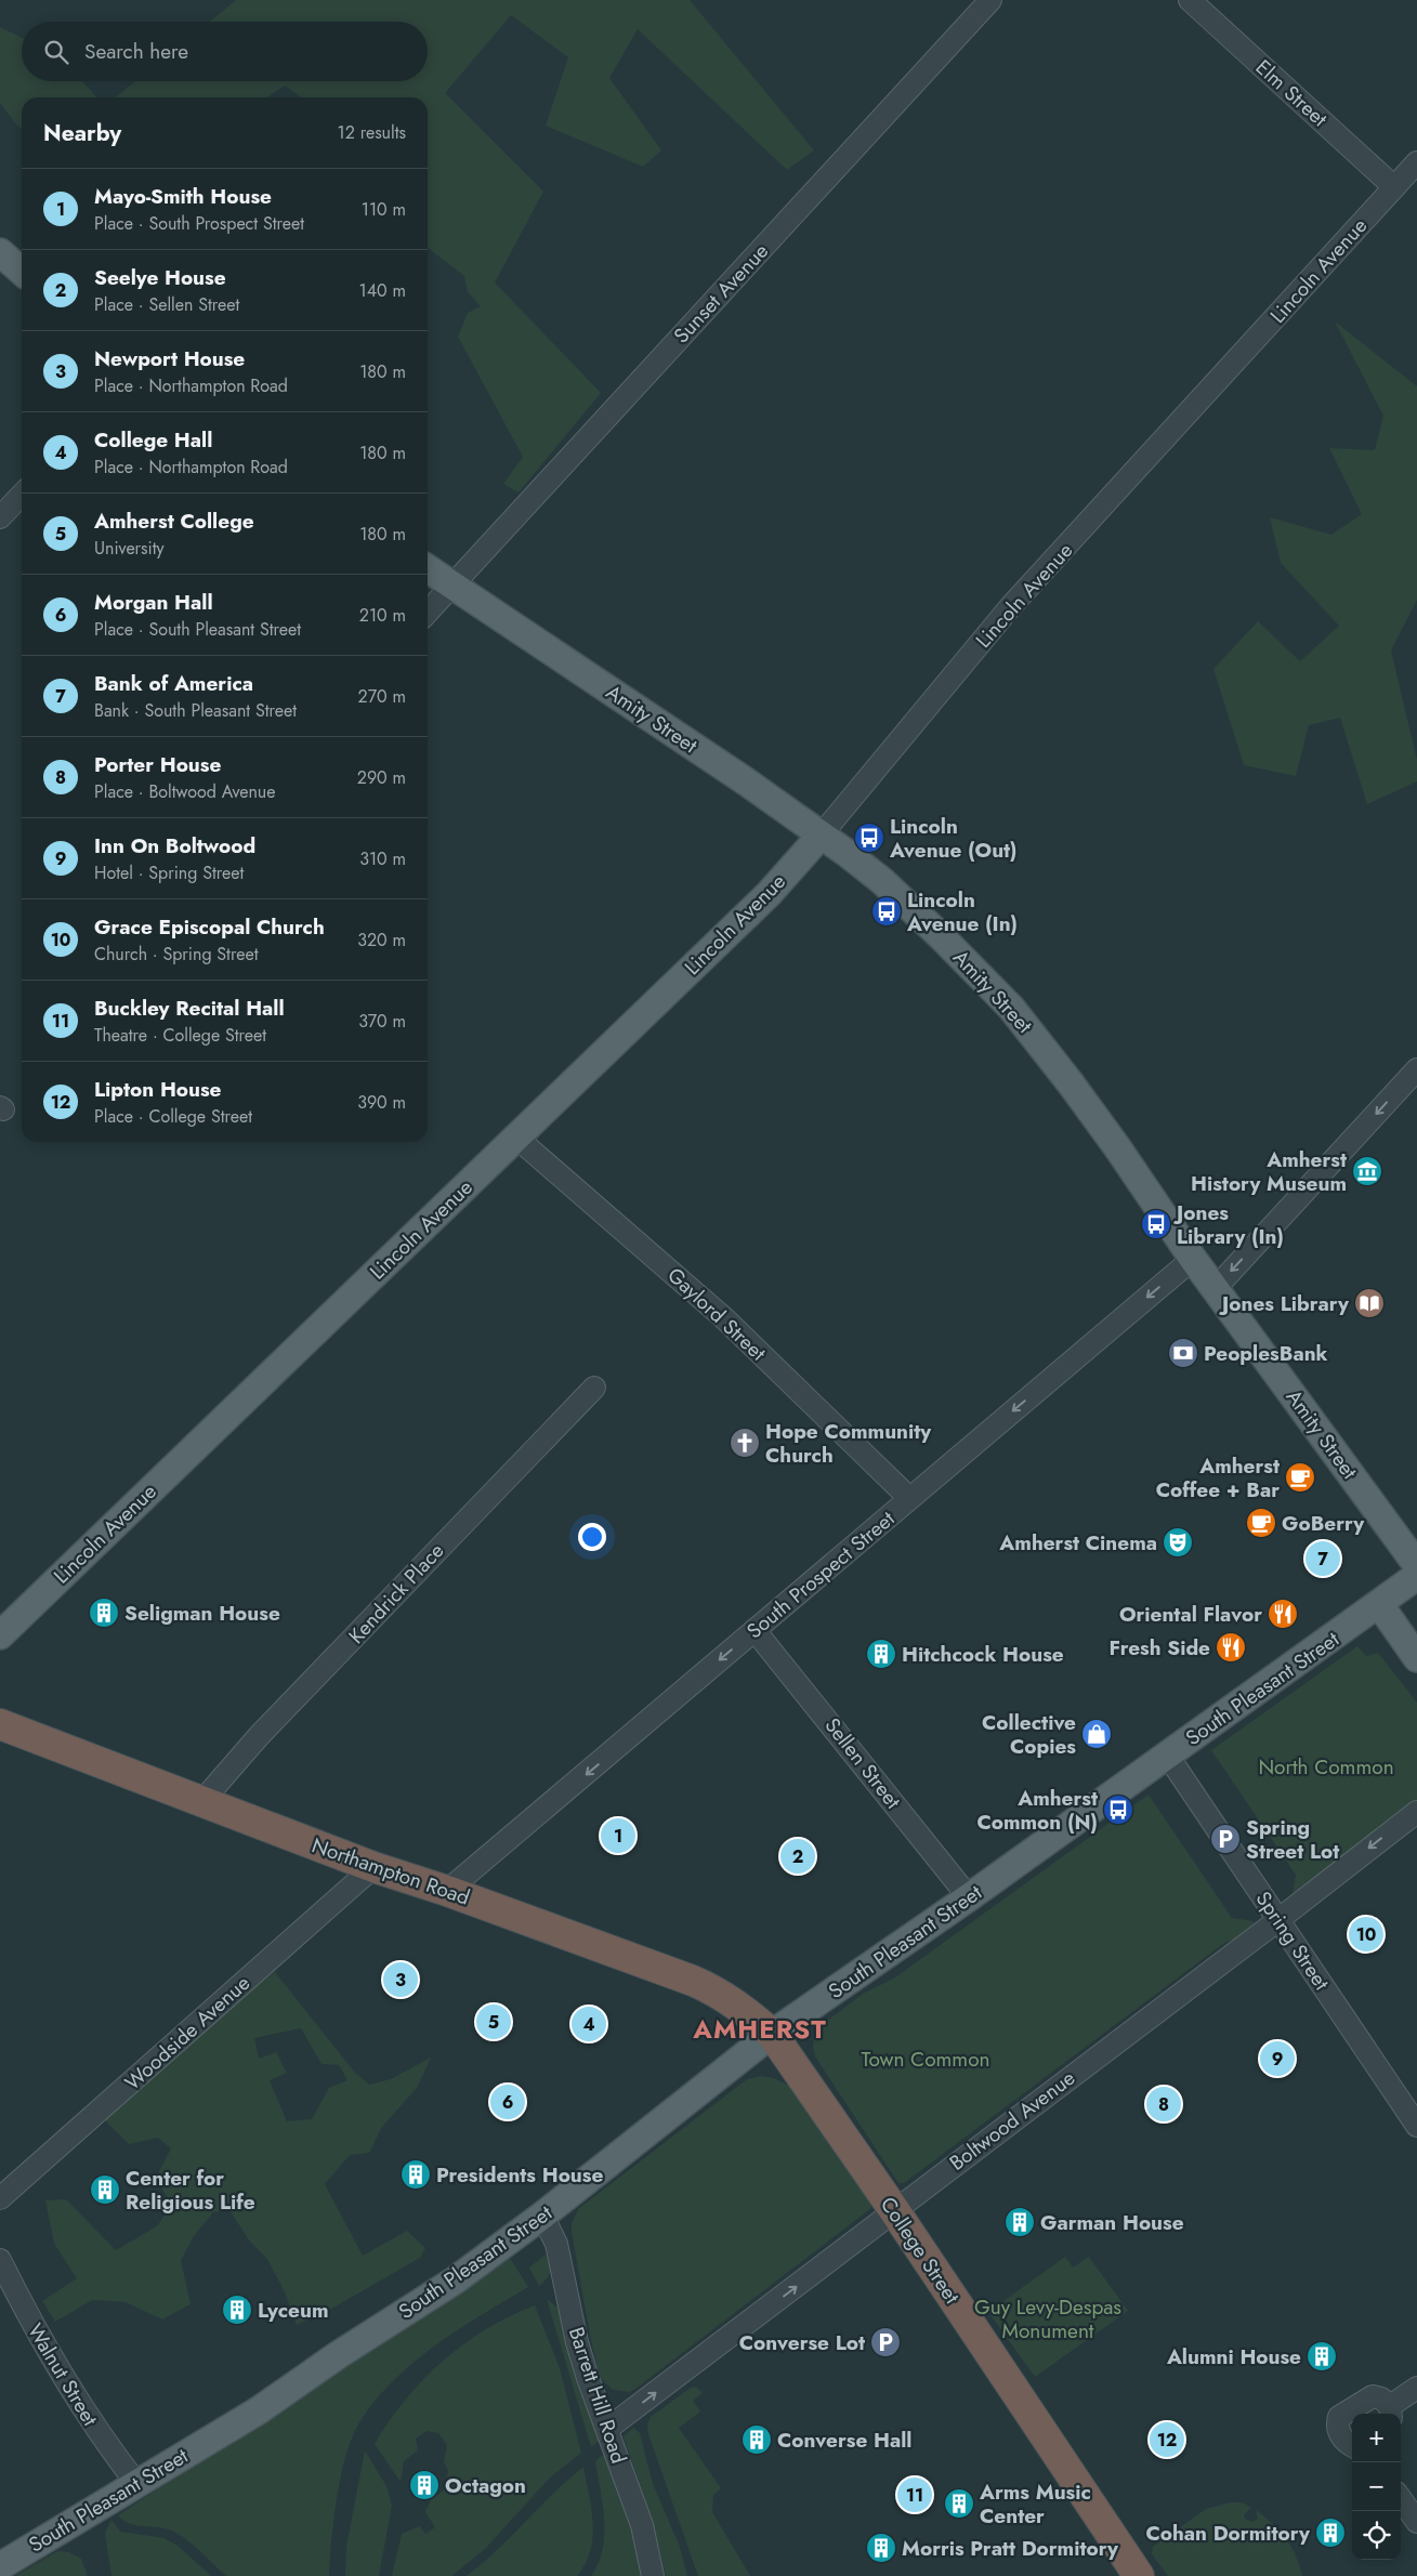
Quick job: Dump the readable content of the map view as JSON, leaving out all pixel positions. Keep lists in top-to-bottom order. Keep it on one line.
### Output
{"streets":{"highway":["Northampton Road","College Street"],"main road":["Lincoln Avenue","Amity Street","South Pleasant Street"],"street":["Elm Street","Sunset Avenue","Gaylord Street","South Prospect Street","Kendrick Place","Sellen Street","Spring Street","Woodside Avenue","Boltwood Avenue","Walnut Street","Barrett Hill Road"]},"crossings":[["Elm Street","Lincoln Avenue"],["Lincoln Avenue","Amity Street"],["Lincoln Avenue","Gaylord Street"],["Sunset Avenue","Amity Street"],["Amity Street","South Prospect Street"],["Gaylord Street","South Prospect Street"],["South Prospect Street","Sellen Street"],["South Prospect Street","Northampton Road"],["Kendrick Place","Northampton Road"],["South Pleasant Street","Sellen Street"],["South Pleasant Street","Northampton Road"],["South Pleasant Street","Spring Street"],["South Pleasant Street","College Street"],["South Pleasant Street","Walnut Street"],["South Pleasant Street","Barrett Hill Road"],["Northampton Road","Woodside Avenue"],["Northampton Road","College Street"],["Spring Street","Boltwood Avenue"],["Boltwood Avenue","College Street"],["Boltwood Avenue","Barrett Hill Road"]],"one_way":["South Prospect Street"],"districts":["AMHERST"],"parks":["North Common","Town Common","Guy Levy-Despas Monument"],"places":{"bus stop":["Lincoln Avenue (Out)","Lincoln Avenue (In)","Jones Library (In)","Amherst Common (N)"],"museum":["Amherst History Museum"],"library":["Jones Library"],"bank":["PeoplesBank"],"church":["Hope Community Church"],"cafe":["Amherst Coffee + Bar","GoBerry"],"theatre":["Amherst Cinema"],"building":["Seligman House","Hitchcock House","Presidents House","Center for Religious Life","Garman House","Lyceum","Alumni House","Converse Hall","Octagon","Arms Music Center","Cohan Dormitory","Morris Pratt Dormitory"],"restaurant":["Oriental Flavor","Fresh Side"],"shop":["Collective Copies"],"parking":["Spring Street Lot","Converse Lot"]},"page":{"search":"Search here","heading":["Nearby","12 results"],"list":[{"mark":"1","name":"Mayo-Smith House","note":"Place · South Prospect Street","value":"110 m"},{"mark":"2","name":"Seelye House","note":"Place · Sellen Street","value":"140 m"},{"mark":"3","name":"Newport House","note":"Place · Northampton Road","value":"180 m"},{"mark":"4","name":"College Hall","note":"Place · Northampton Road","value":"180 m"},{"mark":"5","name":"Amherst College","note":"University","value":"180 m"},{"mark":"6","name":"Morgan Hall","note":"Place · South Pleasant Street","value":"210 m"},{"mark":"7","name":"Bank of America","note":"Bank · South Pleasant Street","value":"270 m"},{"mark":"8","name":"Porter House","note":"Place · Boltwood Avenue","value":"290 m"},{"mark":"9","name":"Inn On Boltwood","note":"Hotel · Spring Street","value":"310 m"},{"mark":"10","name":"Grace Episcopal Church","note":"Church · Spring Street","value":"320 m"},{"mark":"11","name":"Buckley Recital Hall","note":"Theatre · College Street","value":"370 m"},{"mark":"12","name":"Lipton House","note":"Place · College Street","value":"390 m"}],"pins":["7","1","2","10","3","5","4","9","6","8","12","11"],"map_buttons":["+","−"]}}
